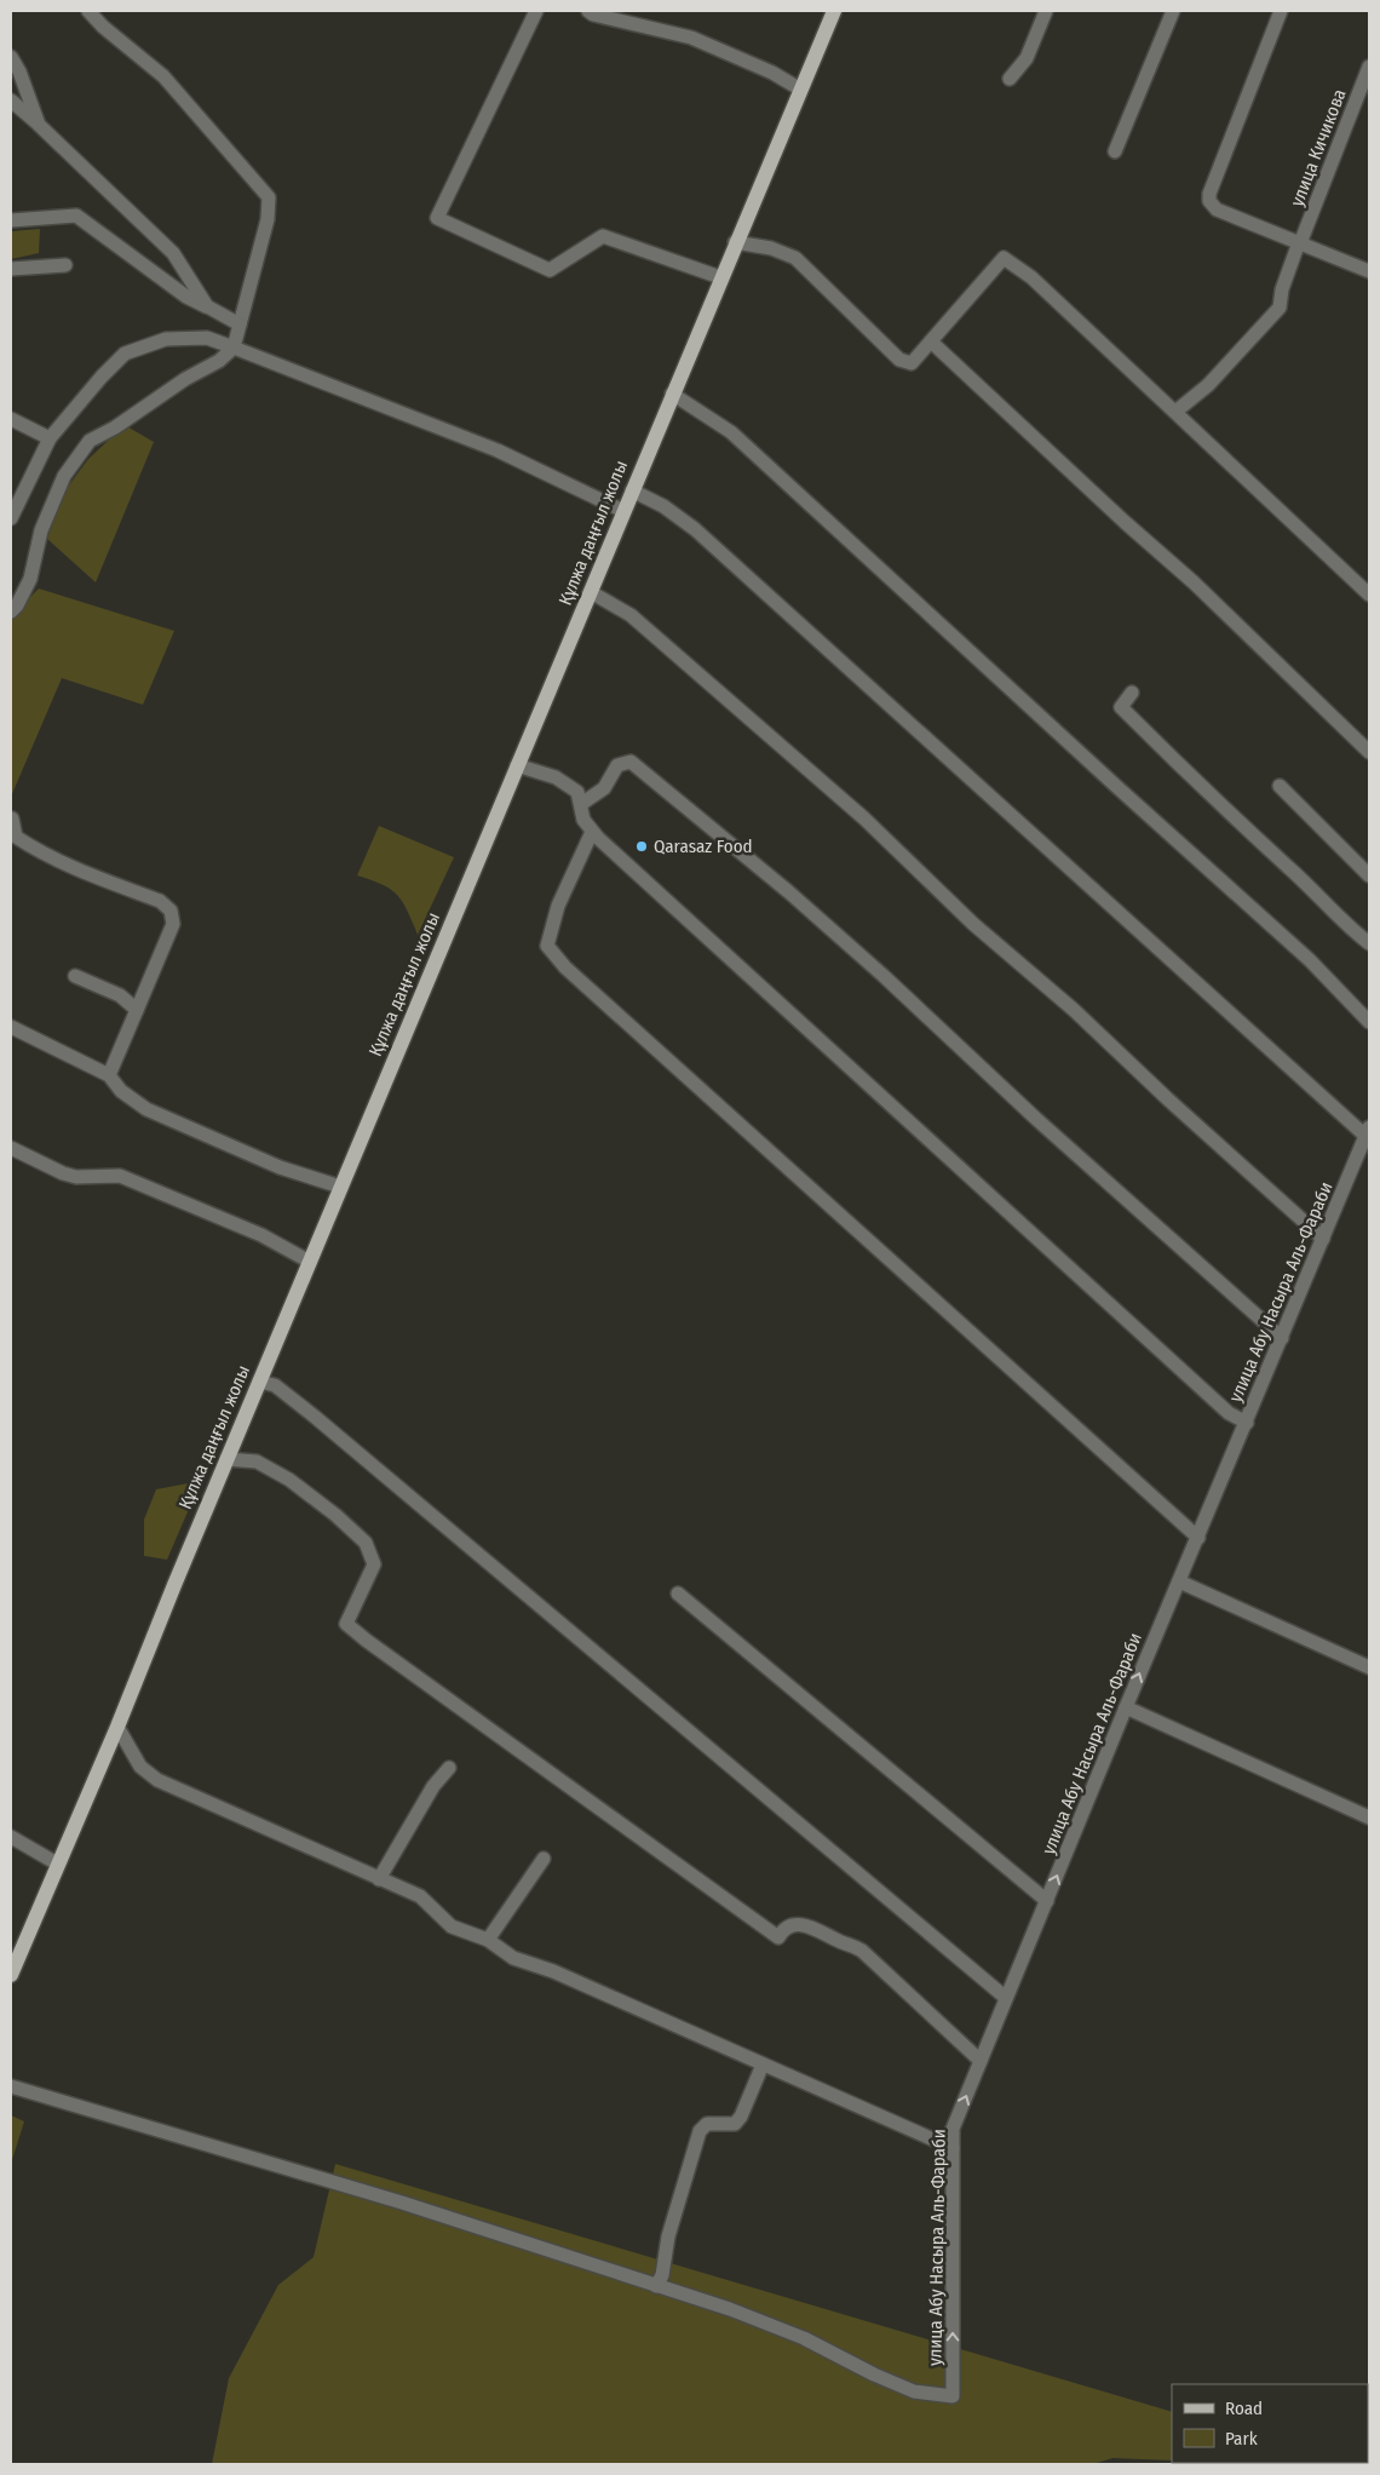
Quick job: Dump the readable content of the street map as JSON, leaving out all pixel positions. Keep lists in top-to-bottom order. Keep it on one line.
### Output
{"streets":{"main road":["Құлжа даңғыл жолы"],"street":["улица Кичикова","улица Абу Насыра Аль-Фараби"]},"places":["Qarasaz Food"],"legend":["Road","Park"]}
